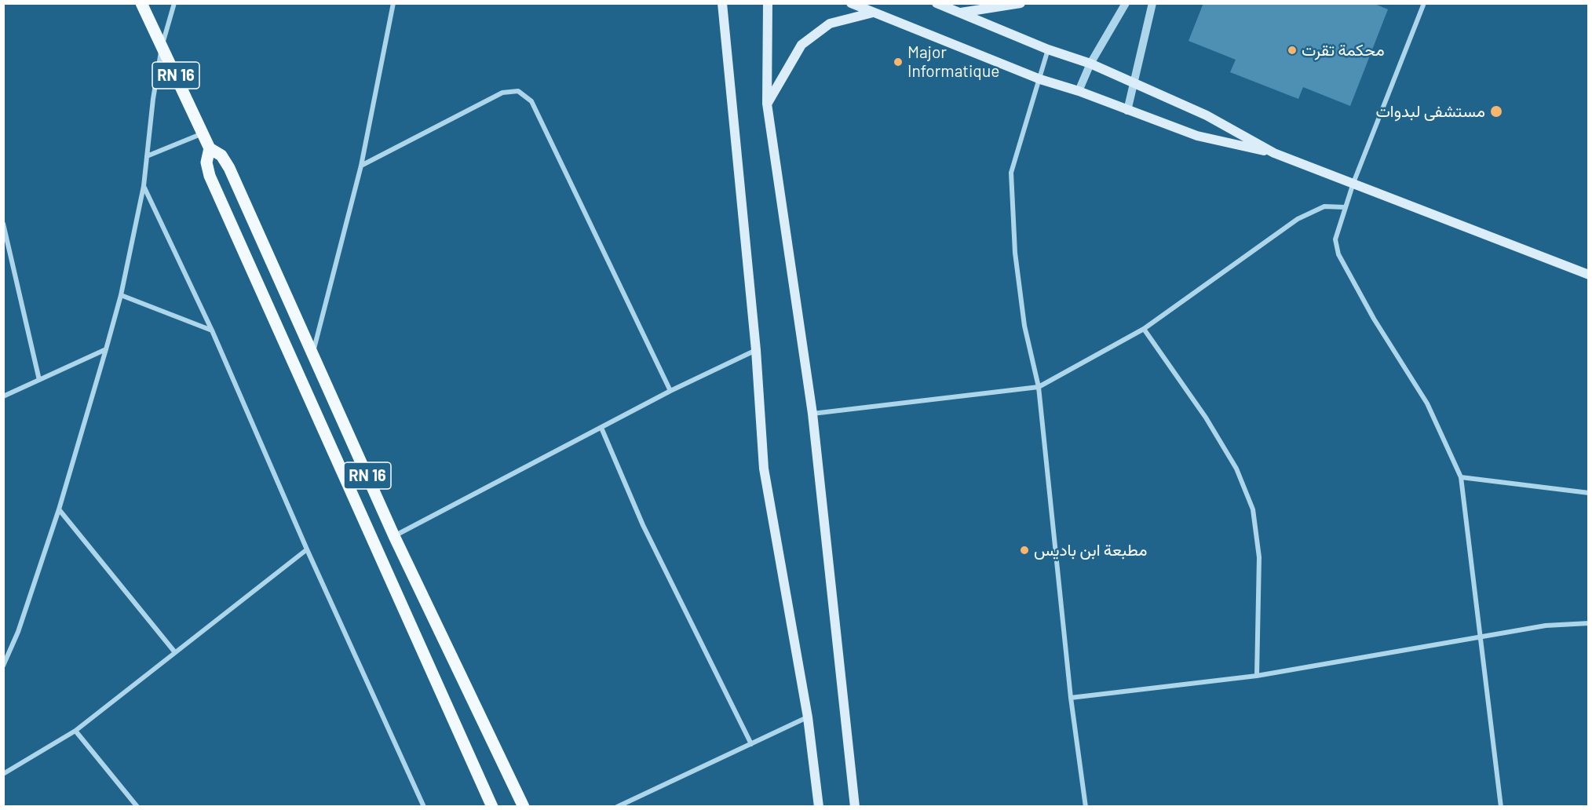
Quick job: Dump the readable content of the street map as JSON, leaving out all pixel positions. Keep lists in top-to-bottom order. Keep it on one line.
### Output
{"streets":{"main road":["RN 16"]},"places":["محكمة تقرت","Major Informatique","مستشفى لبدوات","مطبعة ابن باديس"]}
